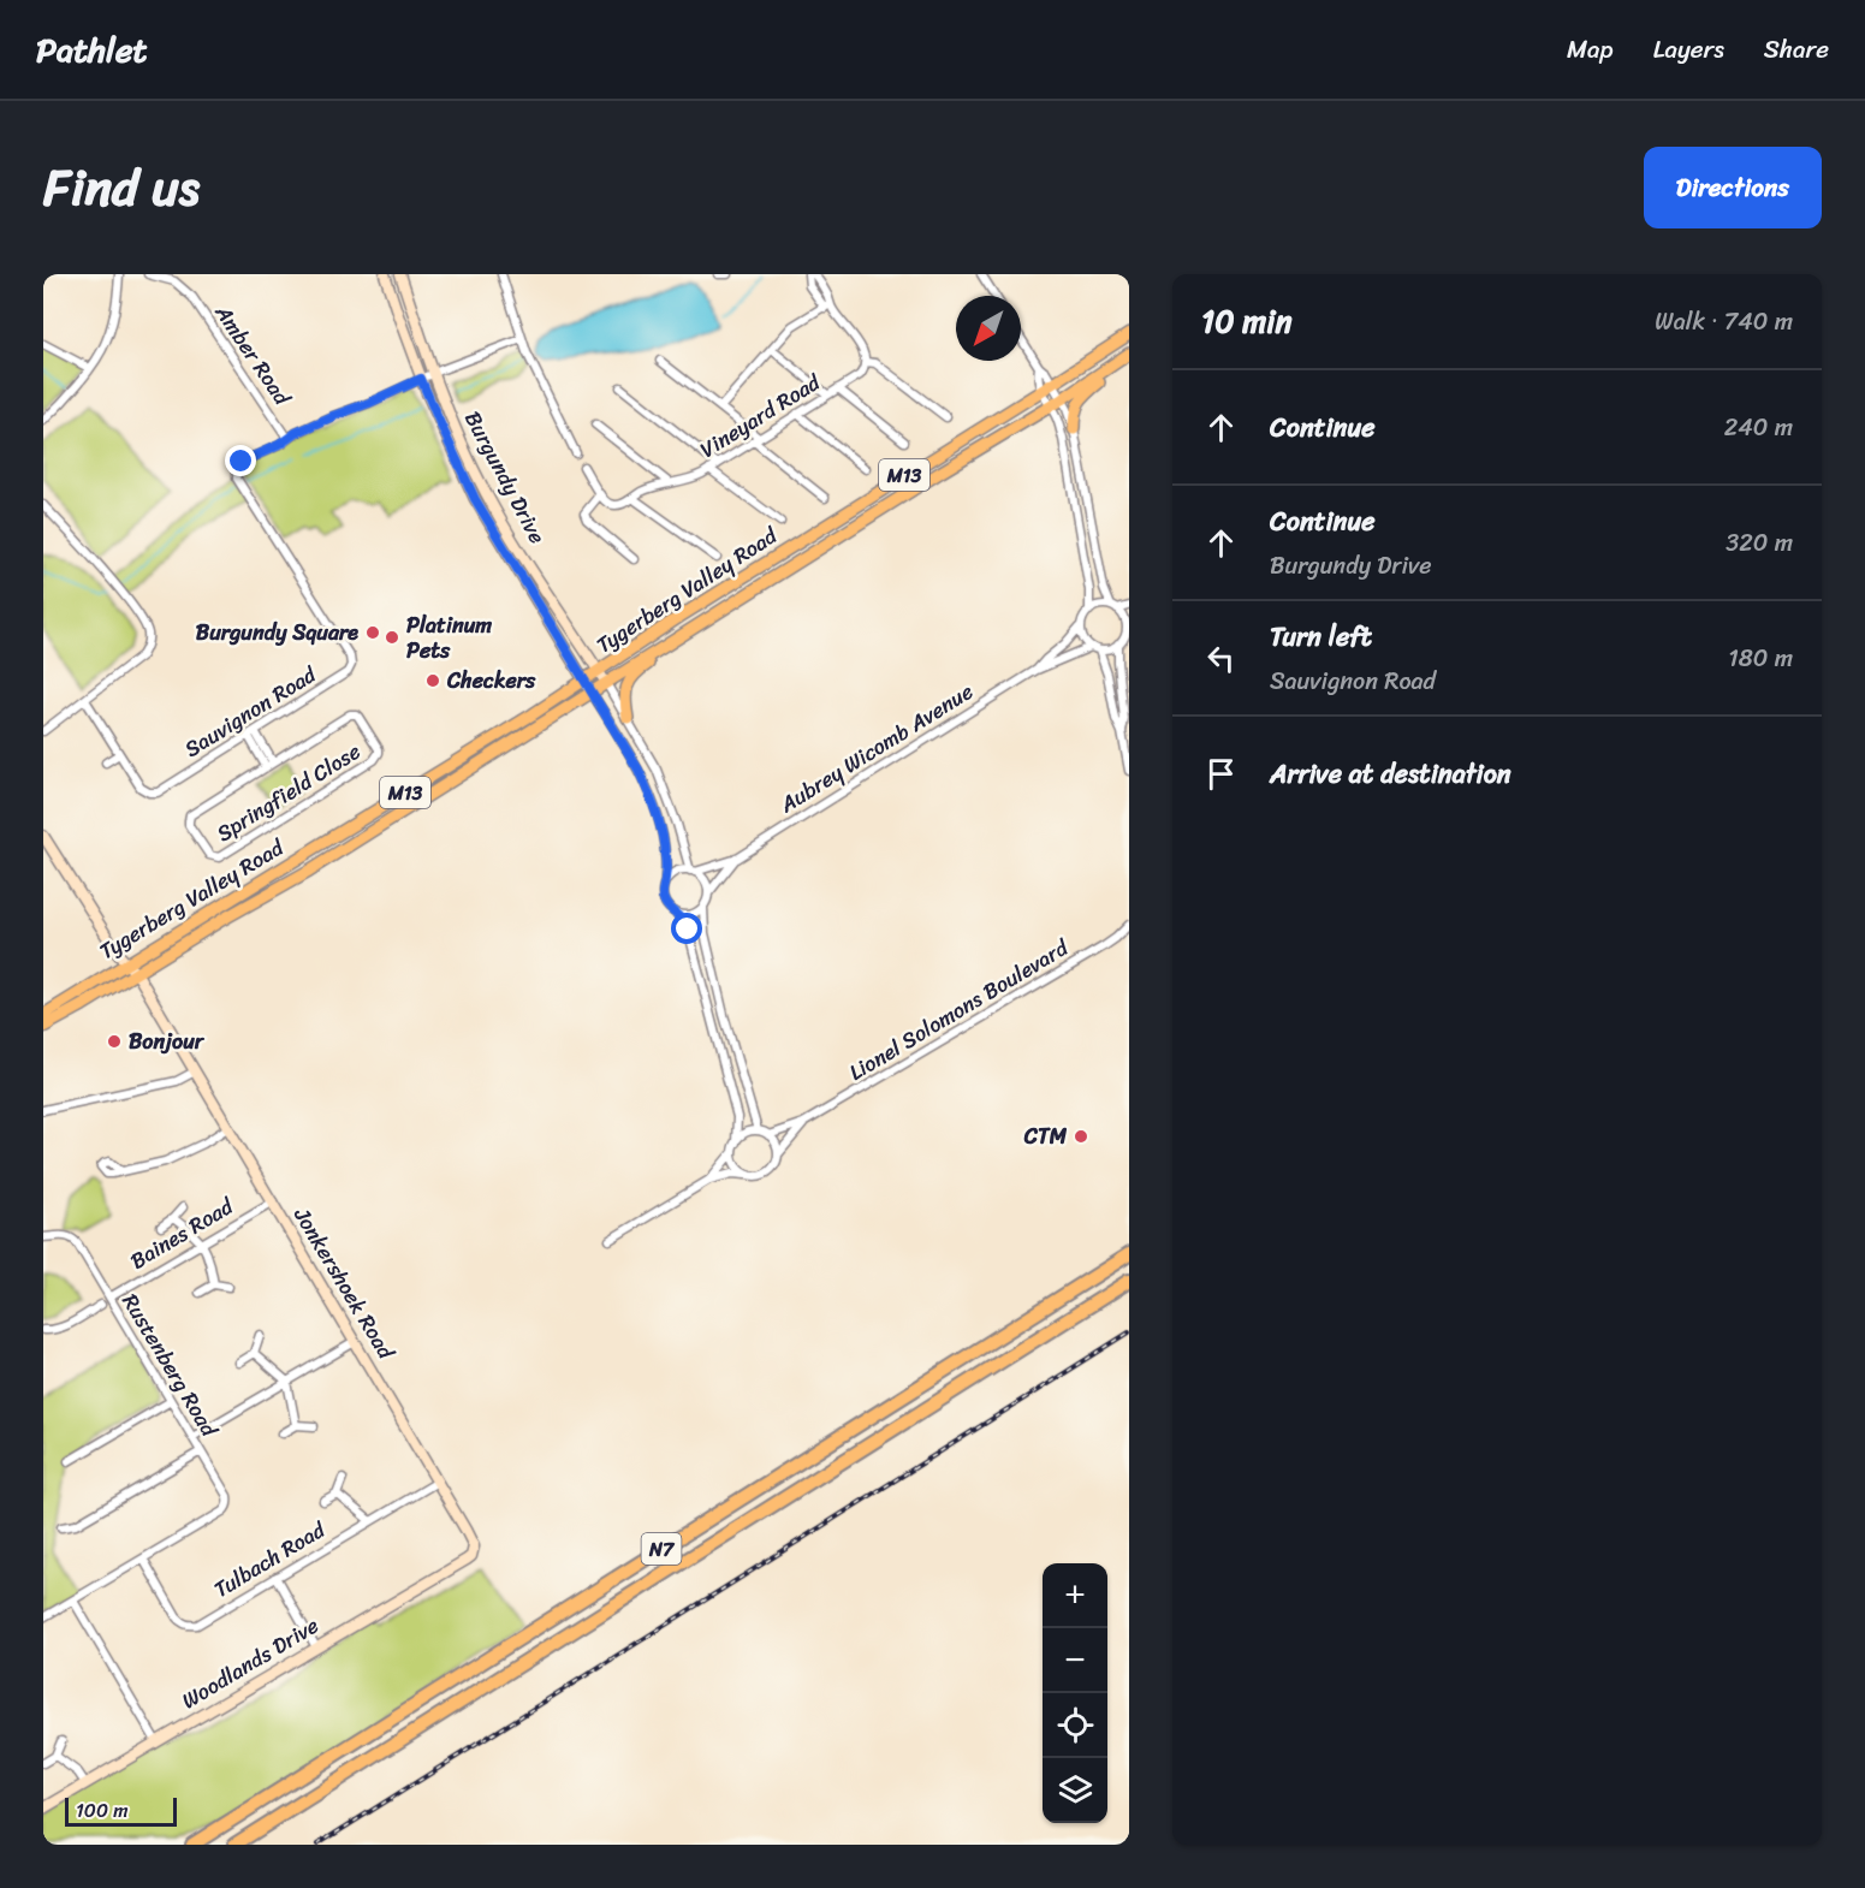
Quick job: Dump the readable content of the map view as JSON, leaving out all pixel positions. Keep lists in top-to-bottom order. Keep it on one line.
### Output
{"streets":{"highway":["N7"],"main road":["M13","Tygerberg Valley Road"],"street":["Amber Road","Vineyard Road","Burgundy Drive","Sauvignon Road","Aubrey Wicomb Avenue","Springfield Close","Lionel Solomons Boulevard","Baines Road","Jonkershoek Road","Rustenberg Road","Tulbach Road","Woodlands Drive"]},"crossings":[["Amber Road","Sauvignon Road"],["Burgundy Drive","Tygerberg Valley Road"],["Burgundy Drive","Sauvignon Road"],["Tygerberg Valley Road","Jonkershoek Road"],["Sauvignon Road","Springfield Close"],["Baines Road","Jonkershoek Road"],["Baines Road","Rustenberg Road"],["Jonkershoek Road","Tulbach Road"],["Jonkershoek Road","Woodlands Drive"],["Rustenberg Road","Tulbach Road"]],"places":["Burgundy Square","Platinum Pets","Checkers","Bonjour","CTM"],"scale_bar":"100 m","north":"bottom left","page":{"header":"Pathlet","nav":["Map","Layers","Share"],"title":"Find us","buttons":"Directions","heading":["10 min","Walk · 740 m"],"list":[["Continue","240 m"],["Continue","Burgundy Drive","320 m"],["Turn left","Sauvignon Road","180 m"],"Arrive at destination"],"map_buttons":["+","−"],"scale":"100 m"}}
